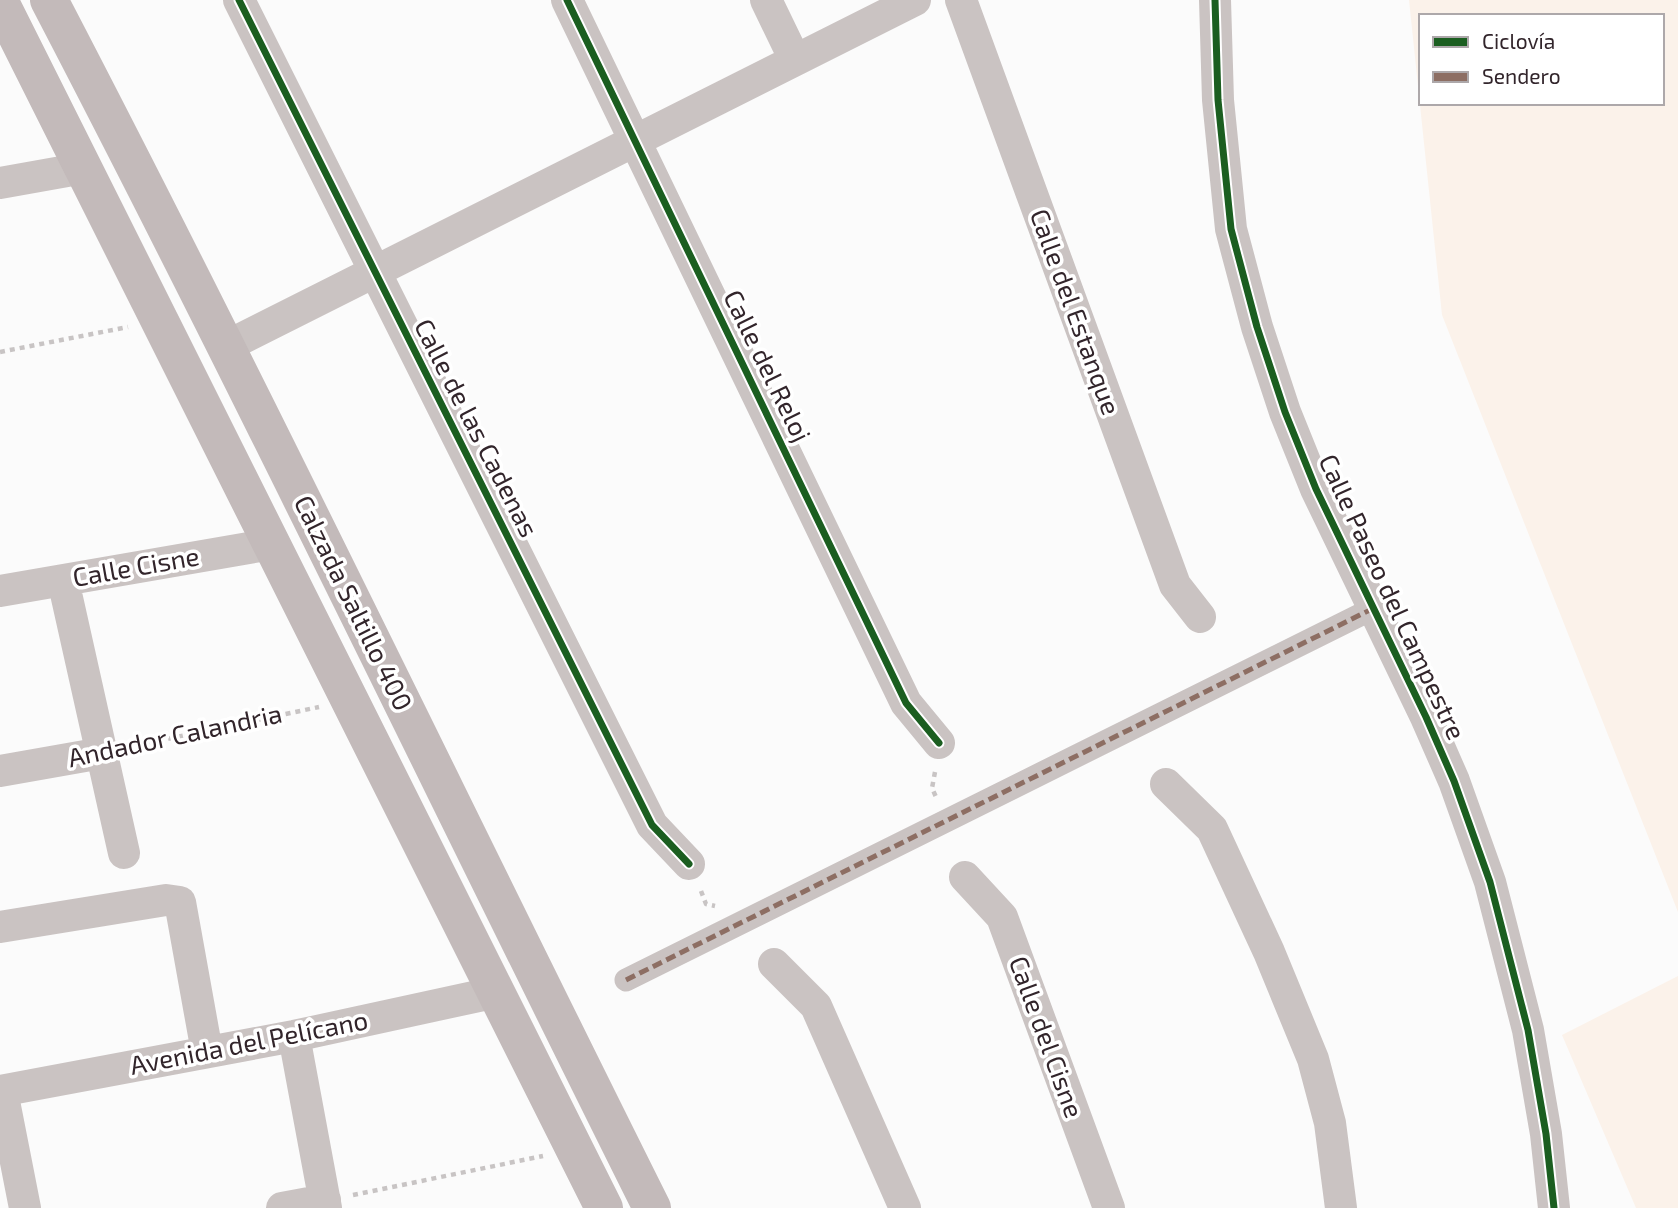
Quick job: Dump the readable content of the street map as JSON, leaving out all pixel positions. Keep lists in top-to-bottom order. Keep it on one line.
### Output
{"streets":{"main road":["Calzada Saltillo 400"],"street":["Calle del Estanque","Calle del Reloj","Calle de las Cadenas","Calle Cisne","Calle Paseo del Campestre","Andador Calandria","Calle del Cisne","Avenida del Pelícano"]},"crossings":[["Calle Cisne","Calzada Saltillo 400"],["Calzada Saltillo 400","Andador Calandria"],["Calzada Saltillo 400","Avenida del Pelícano"]],"legend":["Ciclovía","Sendero"]}
